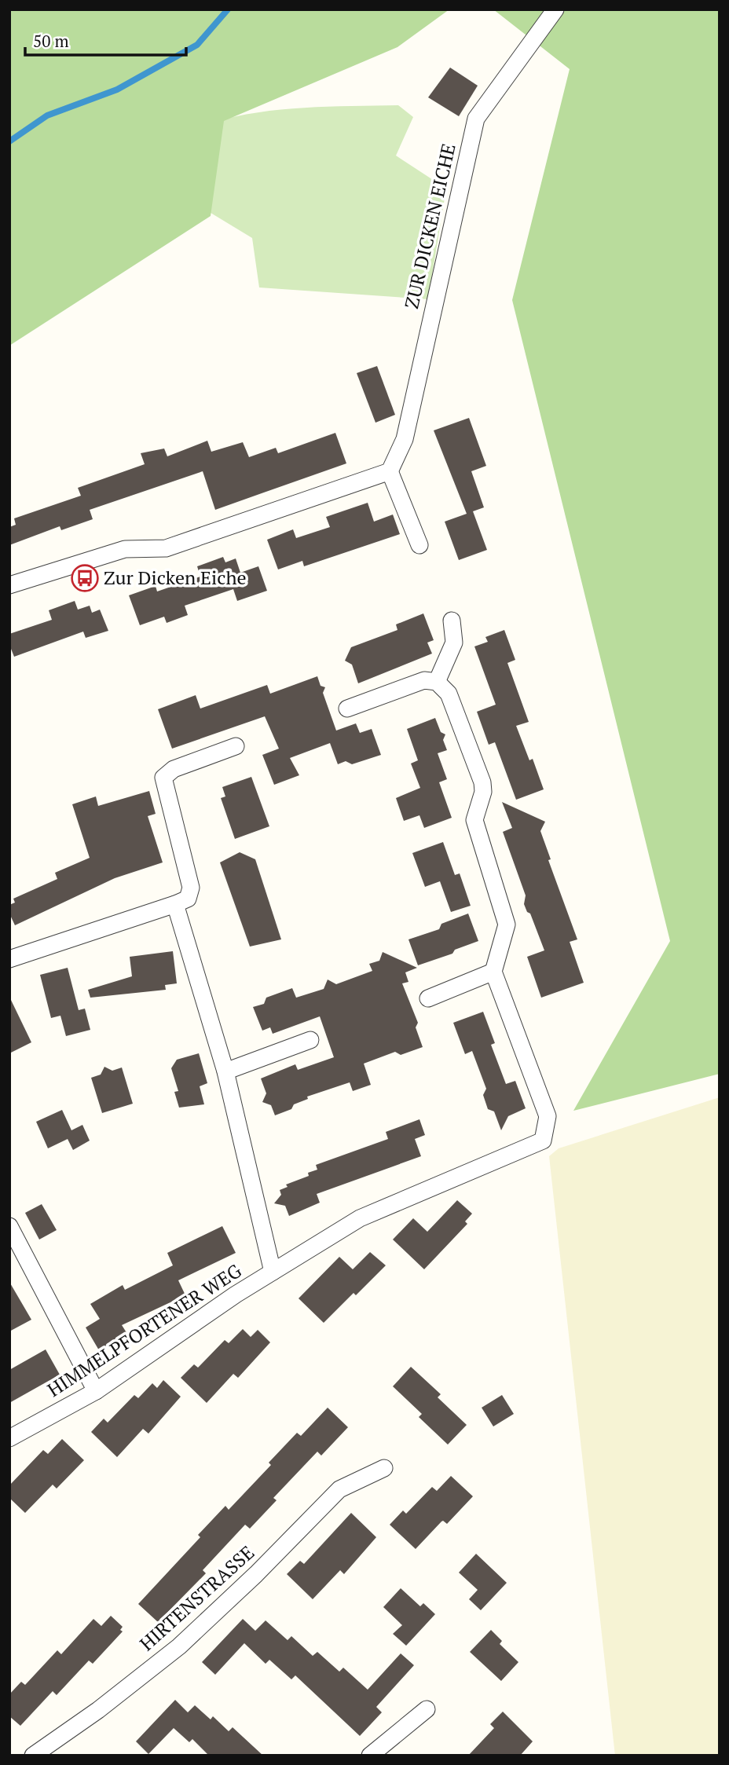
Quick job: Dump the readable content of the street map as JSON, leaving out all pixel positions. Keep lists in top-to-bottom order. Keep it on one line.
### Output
{"streets":{"street":["ZUR DICKEN EICHE","HIMMELPFORTENER WEG","HIRTENSTRASSE"]},"places":{"bus stop":["Zur Dicken Eiche"]},"scale_bar":"50 m"}
